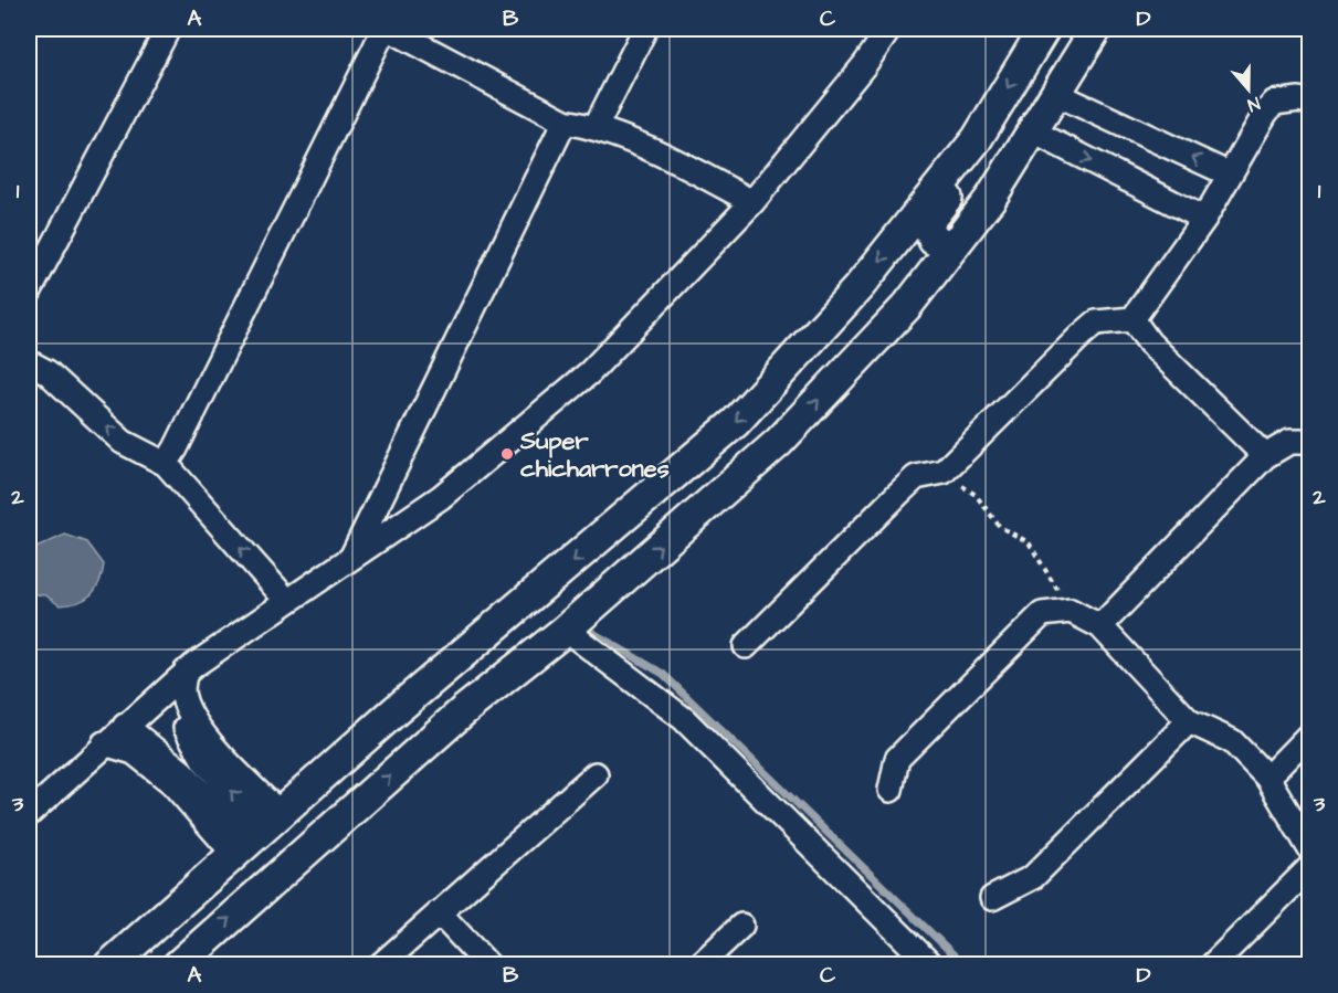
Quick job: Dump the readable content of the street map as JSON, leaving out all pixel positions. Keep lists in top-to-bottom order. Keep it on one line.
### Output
{"places":["Super chicharrones"],"north":"bottom","grid":{"columns":["A","B","C","D"],"rows":["1","2","3"]}}
